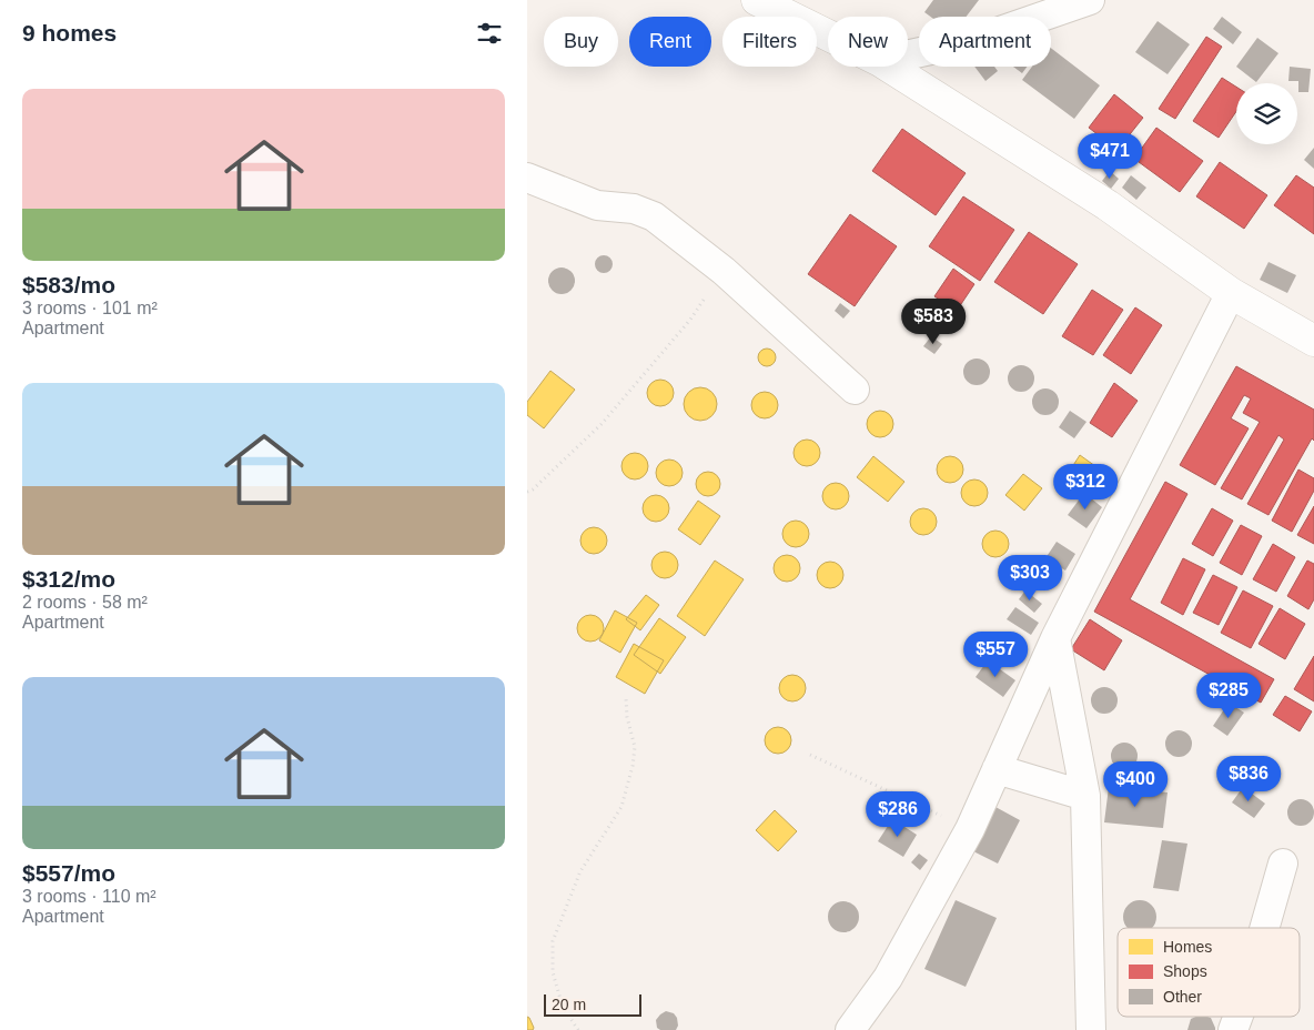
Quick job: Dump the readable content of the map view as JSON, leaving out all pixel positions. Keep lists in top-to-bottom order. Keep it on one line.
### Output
{"legend":["Homes","Shops","Other"],"scale_bar":"20 m","page":{"heading":"9 homes","chip":["Buy","Rent","Filters","New","Apartment"],"list":[{"name":"$583/mo","note":"3 rooms · 101 m² · Apartment"},{"name":"$312/mo","note":"2 rooms · 58 m² · Apartment"},{"name":"$557/mo","note":"3 rooms · 110 m² · Apartment"}],"price":["$471","$583","$312","$303","$557","$285","$836","$400","$286"],"scale":"20 m"}}
